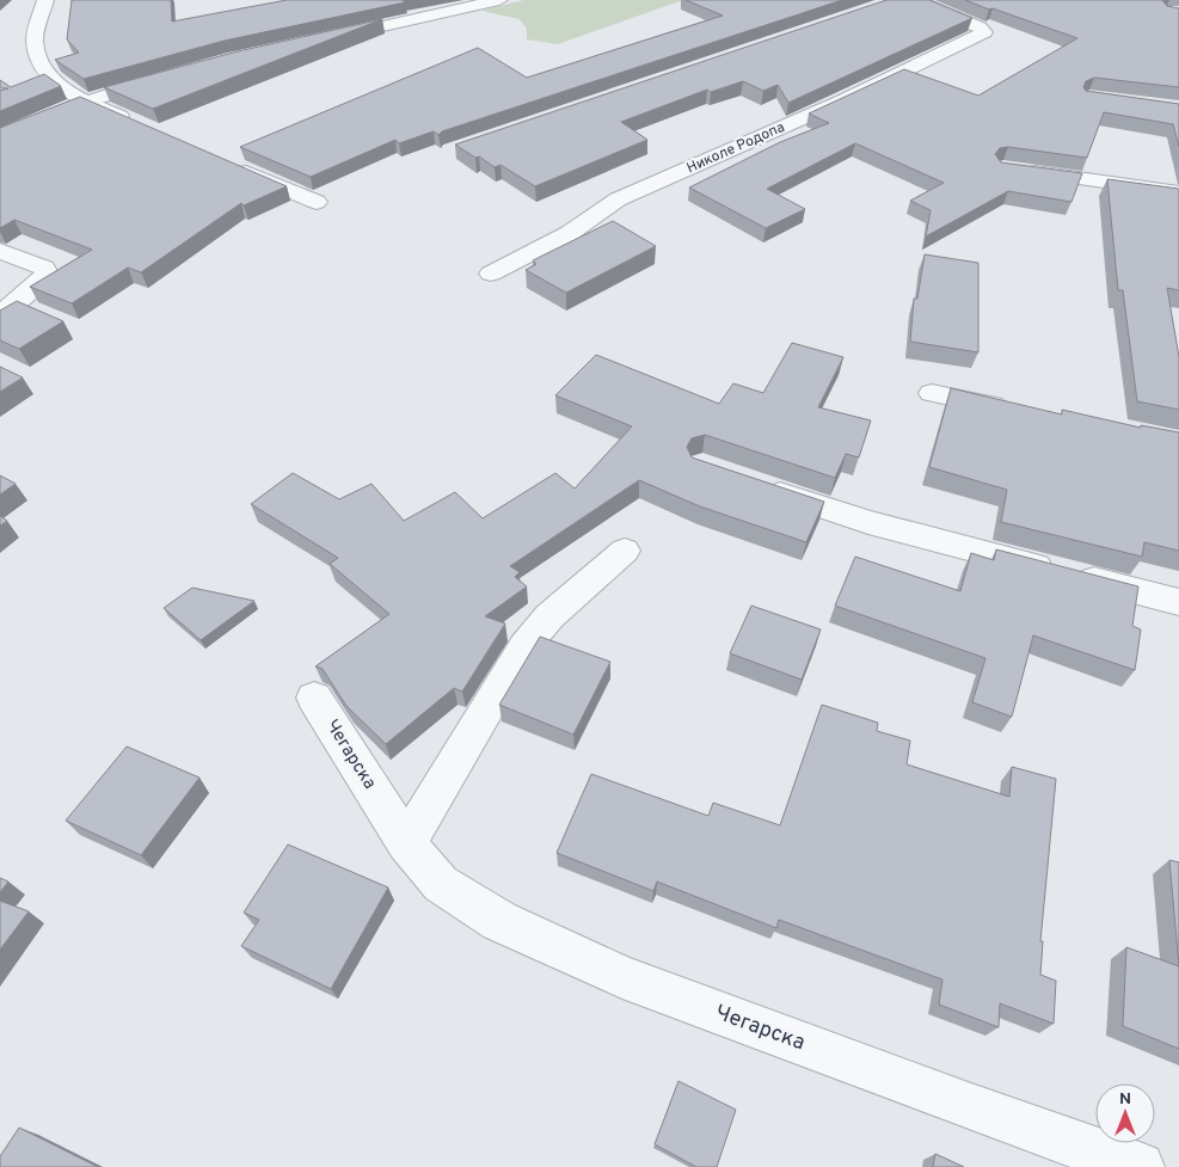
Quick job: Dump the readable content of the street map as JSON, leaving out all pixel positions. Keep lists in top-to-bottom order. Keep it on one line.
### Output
{"streets":{"street":["Николе Родопа","Чегарска"]},"north":"top"}
